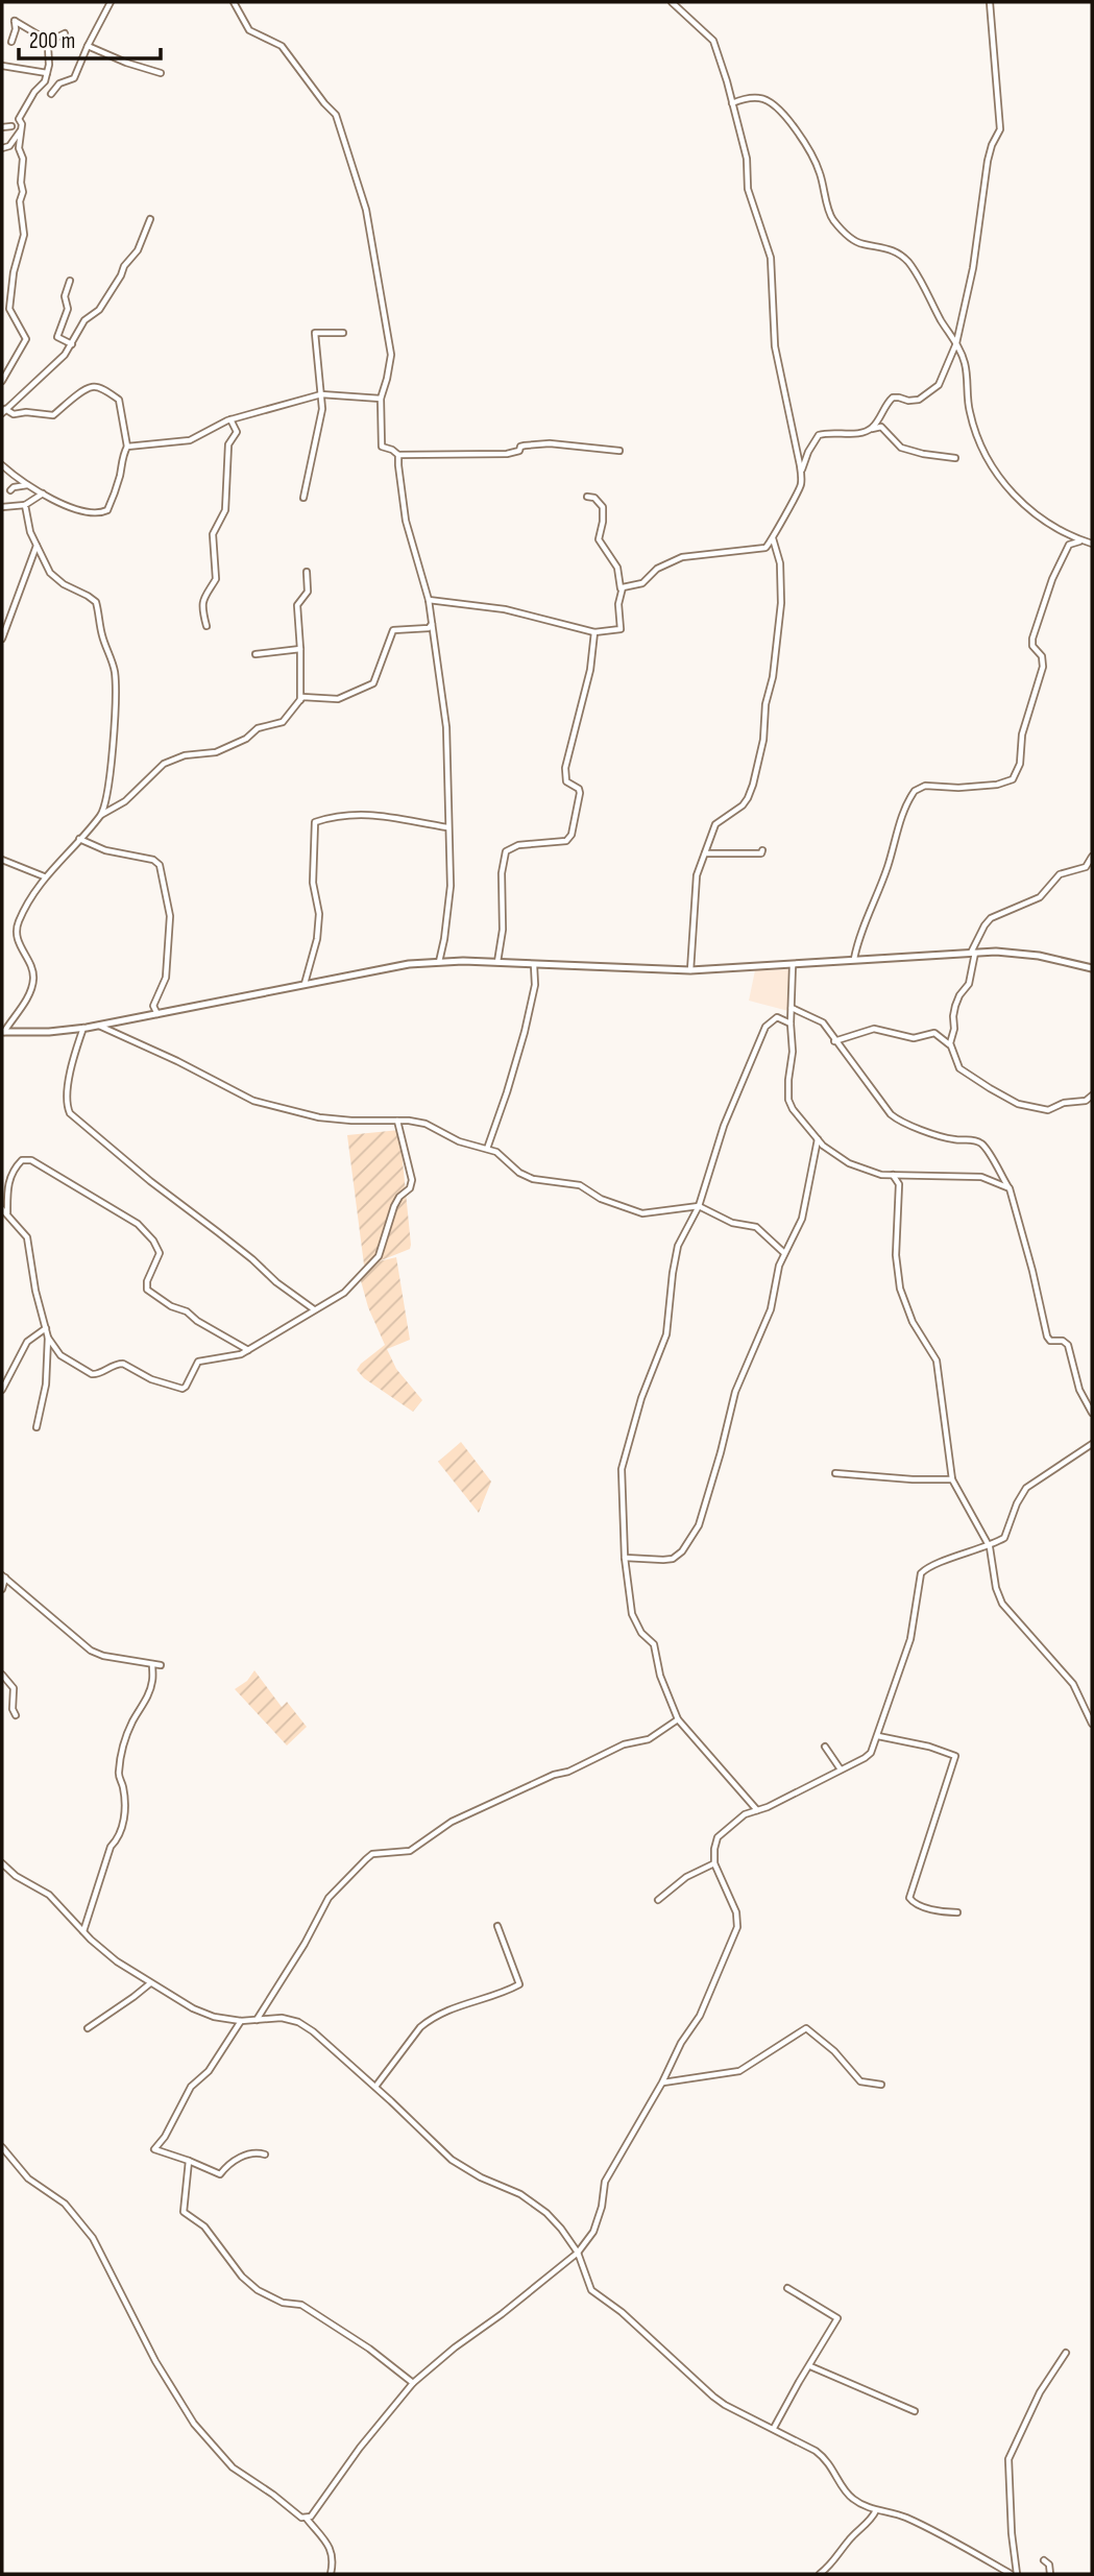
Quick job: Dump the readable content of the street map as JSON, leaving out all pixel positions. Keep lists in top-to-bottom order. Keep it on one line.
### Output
{"scale_bar":"200 m"}
